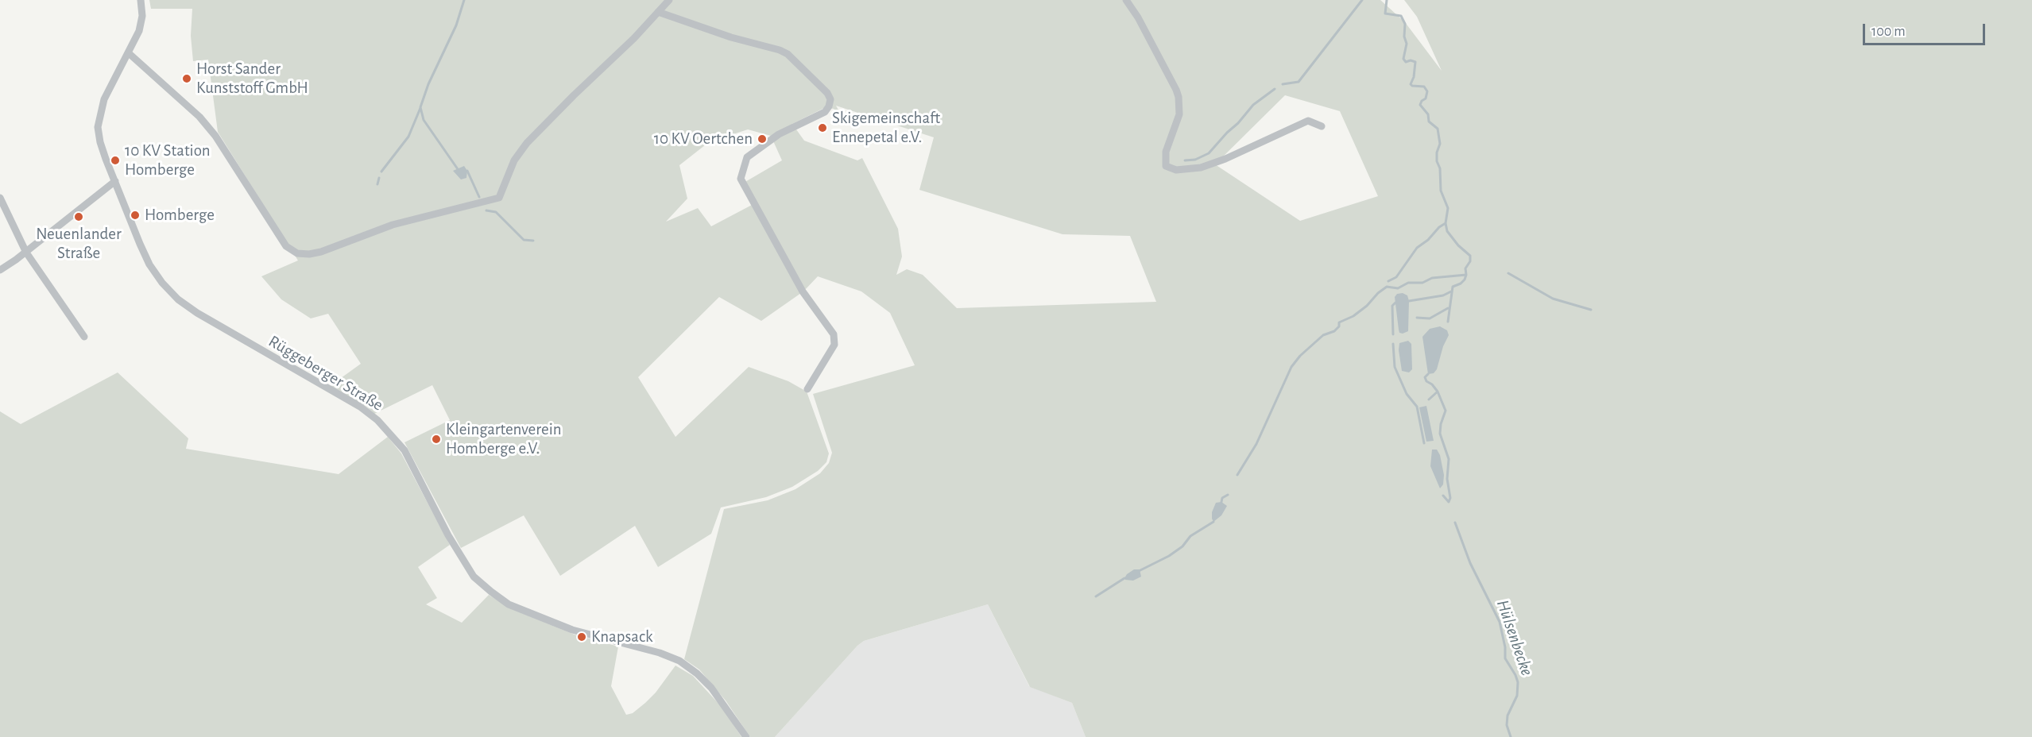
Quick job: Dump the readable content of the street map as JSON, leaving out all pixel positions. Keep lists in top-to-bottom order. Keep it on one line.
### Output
{"streets":{"street":["Rüggeberger Straße"]},"water":["Hülsenbecke"],"places":["Horst Sander Kunststoff GmbH","Skigemeinschaft Ennepetal e.V.","10 KV Oertchen","10 KV Station Homberge","Homberge","Neuenlander Straße","Kleingartenverein Homberge e.V.","Knapsack"],"scale_bar":"100 m"}
